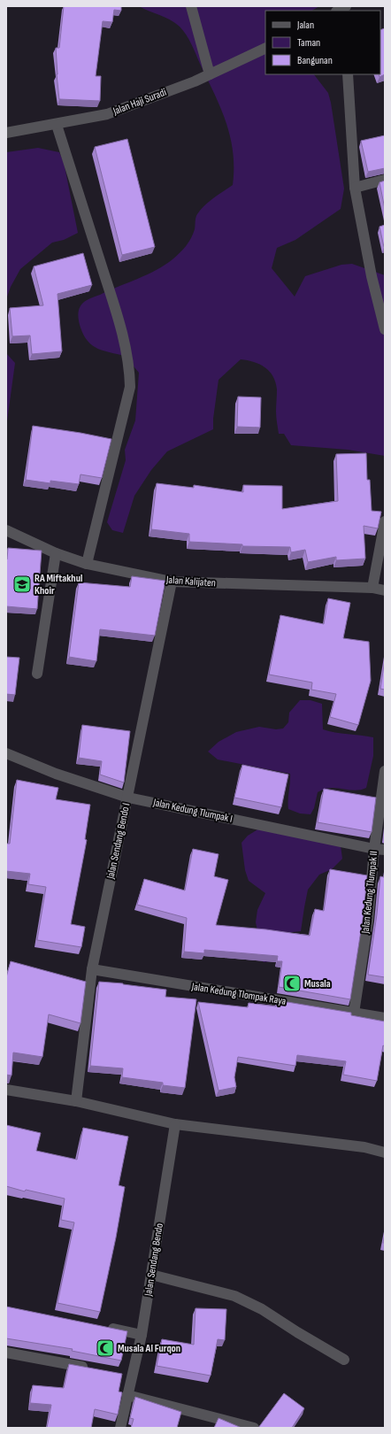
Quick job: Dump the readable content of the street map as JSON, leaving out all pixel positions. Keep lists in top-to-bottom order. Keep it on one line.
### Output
{"streets":{"street":["Jalan Haji Suradi","Jalan Kalijaten","Jalan Kedung Tlumpak I","Jalan Sendang Bendo I","Jalan Kedung Tlumpak II","Jalan Kedung Tlompak Raya","Jalan Sendang Bendo"]},"crossings":[["Jalan Kalijaten","Jalan Sendang Bendo I"],["Jalan Kedung Tlumpak I","Jalan Sendang Bendo I"],["Jalan Kedung Tlumpak I","Jalan Kedung Tlumpak II"],["Jalan Sendang Bendo I","Jalan Kedung Tlompak Raya"],["Jalan Kedung Tlumpak II","Jalan Kedung Tlompak Raya"]],"places":{"school or university":["RA Miftakhul Khoir"],"mosque":["Musala","Musala Al Furqon"]},"legend":["Jalan","Taman","Bangunan"]}
